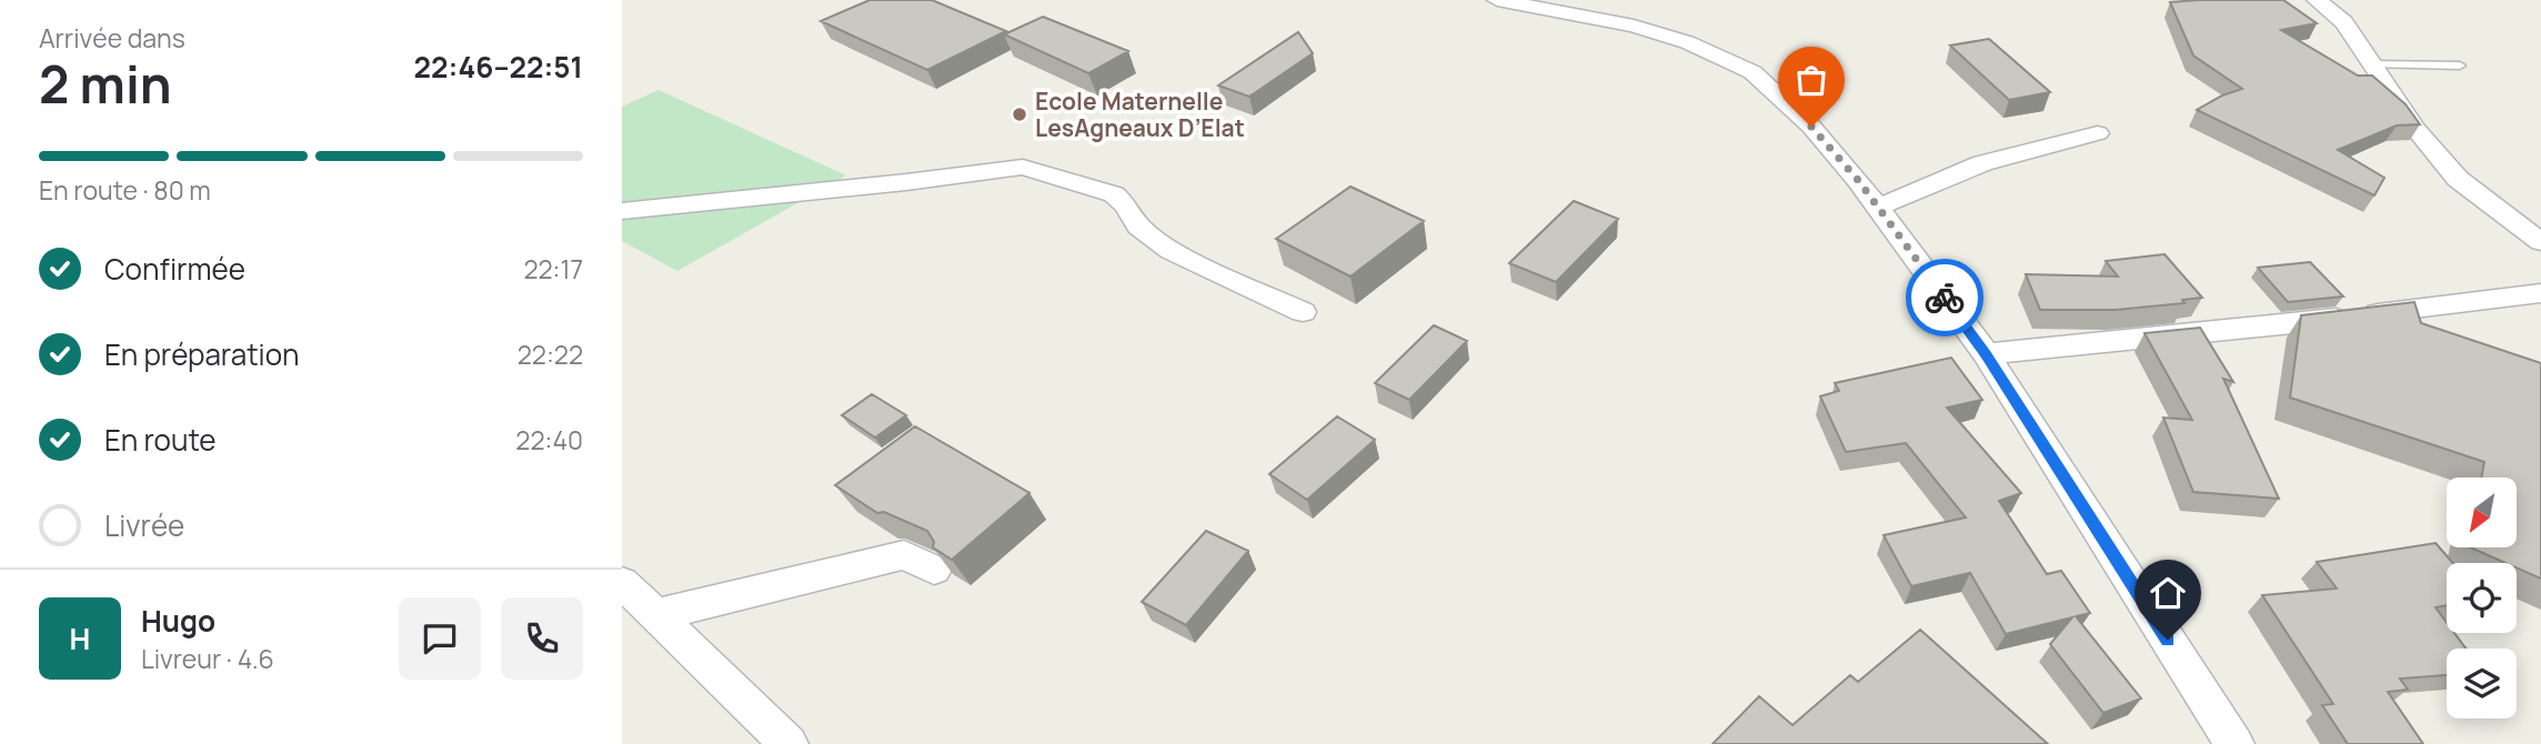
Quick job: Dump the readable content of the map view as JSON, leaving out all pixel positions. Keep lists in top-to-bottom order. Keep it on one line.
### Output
{"places":["Ecole Maternelle LesAgneaux D’Elat"],"north":"bottom left","page":{"heading":["2 min","Arrivée dans","22:46–22:51"],"panel":["Hugo","Livreur · 4.6"],"bar":"En route · 80 m","list":[["Confirmée","22:17"],["En préparation","22:22"],["En route","22:40"],"Livrée"],"round":"H"}}
